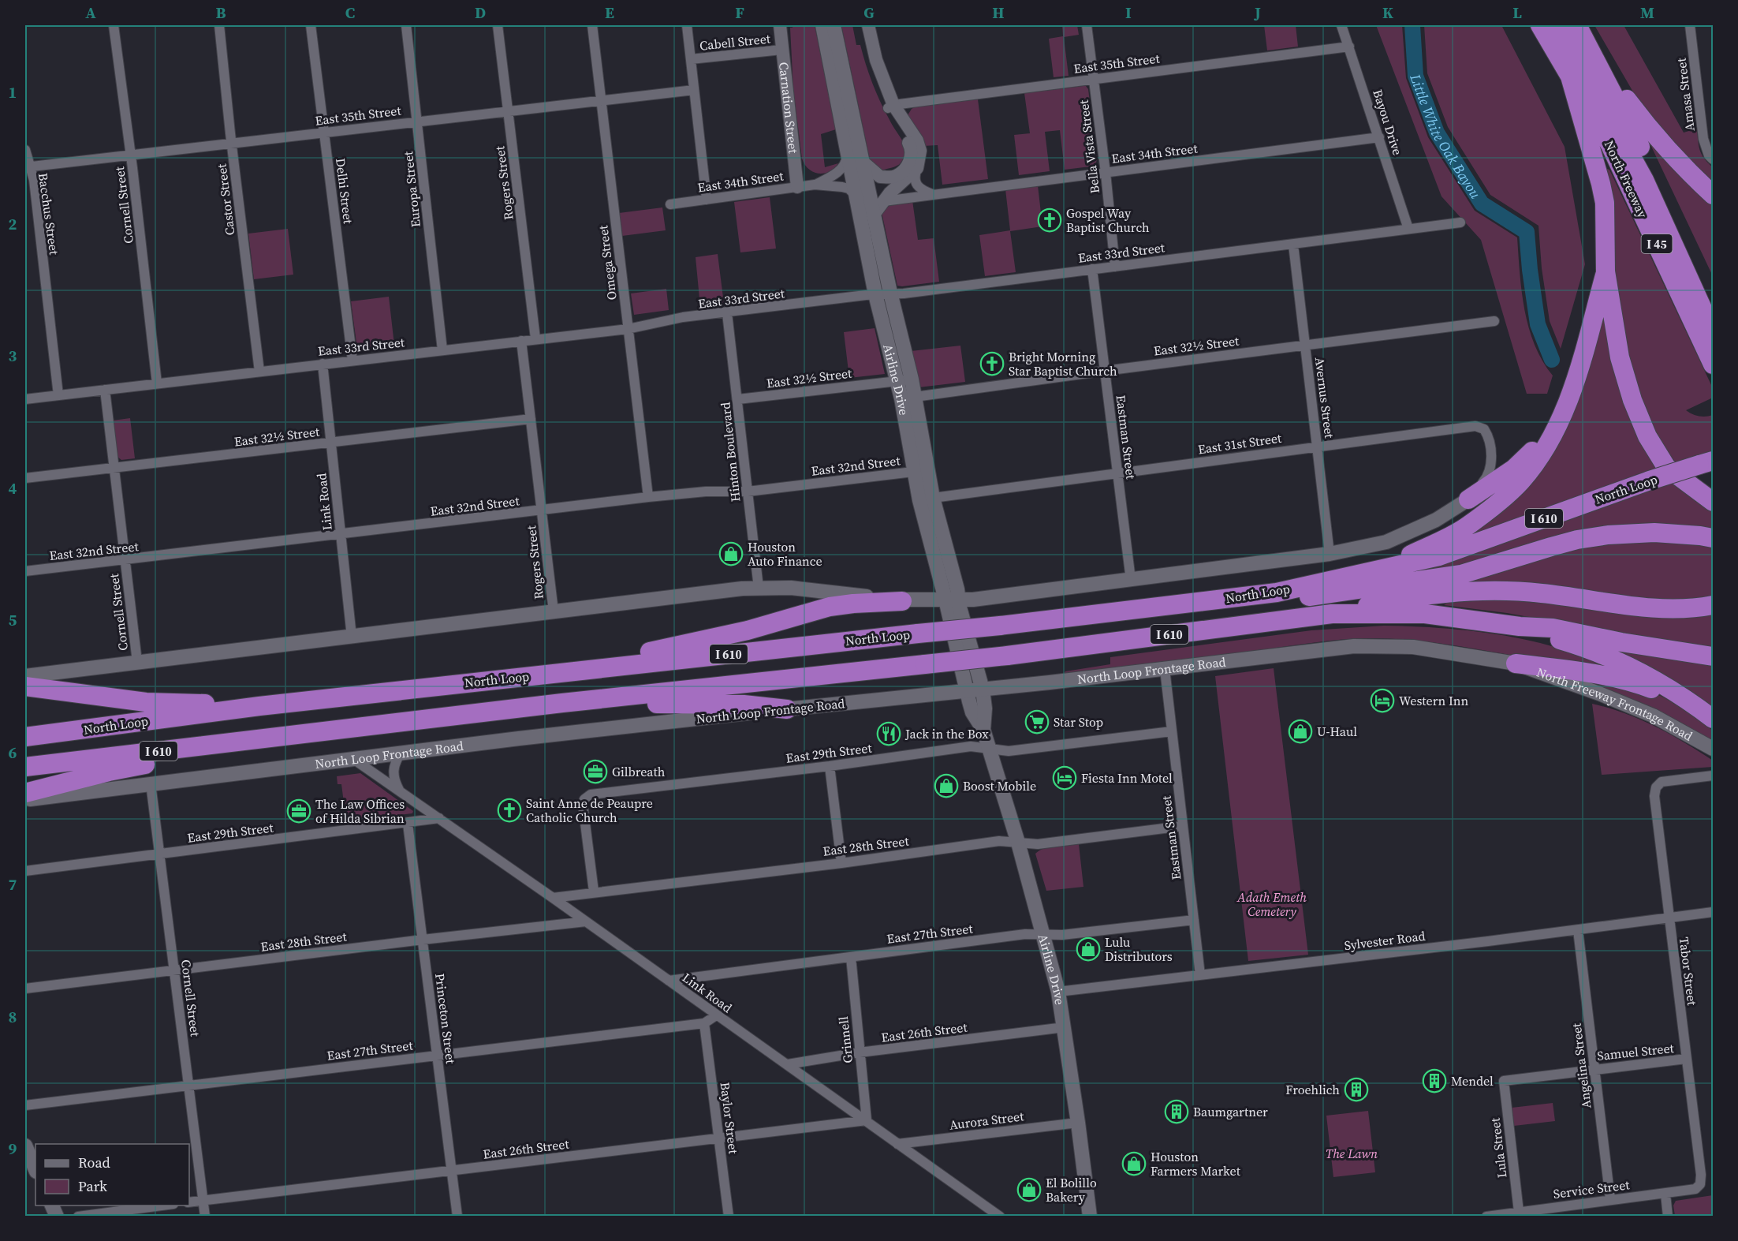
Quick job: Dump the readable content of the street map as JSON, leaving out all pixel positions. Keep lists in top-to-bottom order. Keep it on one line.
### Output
{"streets":{"highway":["North Freeway","I 45","North Loop","I 610"],"main road":["Airline Drive","North Loop Frontage Road","North Freeway Frontage Road"],"street":["Cabell Street","East 35th Street","Amasa Street","Carnation Street","Bayou Drive","Bella Vista Street","East 34th Street","Rogers Street","Europa Street","Delhi Street","Castor Street","Cornell Street","Bacchus Street","East 33rd Street","Omega Street","East 32½ Street","Avernus Street","Eastman Street","East 31st Street","Hinton Boulevard","East 32nd Street","Link Road","East 29th Street","East 28th Street","East 27th Street","Sylvester Road","Tabor Street","Princeton Street","East 26th Street","Grinnell","Samuel Street","Angelina Street","Baylor Street","Aurora Street","Lula Street","Service Street"]},"crossings":[["Cabell Street","Carnation Street"],["East 35th Street","Bayou Drive"],["East 35th Street","Bella Vista Street"],["East 35th Street","Rogers Street"],["East 35th Street","Europa Street"],["East 35th Street","Delhi Street"],["East 35th Street","Castor Street"],["East 35th Street","Cornell Street"],["East 35th Street","Bacchus Street"],["East 35th Street","Omega Street"],["Carnation Street","East 34th Street"],["Bayou Drive","East 34th Street"],["Bayou Drive","East 33rd Street"],["Bella Vista Street","East 34th Street"],["Bella Vista Street","East 33rd Street"],["East 34th Street","Airline Drive"],["Rogers Street","East 33rd Street"],["Rogers Street","East 32½ Street"],["Rogers Street","East 32nd Street"],["Europa Street","East 33rd Street"],["Delhi Street","East 33rd Street"],["Castor Street","East 33rd Street"],["Cornell Street","East 33rd Street"],["Cornell Street","East 32½ Street"],["Cornell Street","East 32nd Street"],["Cornell Street","North Loop Frontage Road"],["Cornell Street","East 29th Street"],["Cornell Street","East 28th Street"],["Cornell Street","East 27th Street"],["Cornell Street","East 26th Street"],["Bacchus Street","East 33rd Street"],["East 33rd Street","Omega Street"],["East 33rd Street","Airline Drive"],["East 33rd Street","Avernus Street"],["East 33rd Street","Eastman Street"],["East 33rd Street","Hinton Boulevard"],["East 33rd Street","Link Road"],["Omega Street","East 32nd Street"],["East 32½ Street","Airline Drive"],["East 32½ Street","Avernus Street"],["East 32½ Street","Eastman Street"],["East 32½ Street","Hinton Boulevard"],["East 32½ Street","Link Road"],["Airline Drive","East 31st Street"],["Airline Drive","East 32nd Street"],["Airline Drive","North Loop Frontage Road"],["Airline Drive","East 29th Street"],["Airline Drive","East 28th Street"],["Airline Drive","East 27th Street"],["Airline Drive","Sylvester Road"],["Airline Drive","East 26th Street"],["Airline Drive","Aurora Street"],["Avernus Street","East 31st Street"],["Eastman Street","East 31st Street"],["Eastman Street","North Loop Frontage Road"],["Eastman Street","East 29th Street"],["Eastman Street","East 28th Street"],["Eastman Street","East 27th Street"],["Eastman Street","Sylvester Road"],["Hinton Boulevard","East 32nd Street"],["East 32nd Street","Link Road"],["Link Road","North Loop Frontage Road"],["Link Road","East 29th Street"],["Link Road","East 28th Street"],["Link Road","East 27th Street"],["Link Road","East 26th Street"],["Link Road","Grinnell"],["Link Road","Aurora Street"],["North Loop Frontage Road","North Freeway Frontage Road"],["East 29th Street","East 28th Street"],["East 29th Street","Princeton Street"],["East 28th Street","Princeton Street"],["East 27th Street","Princeton Street"],["East 27th Street","Grinnell"],["East 27th Street","Baylor Street"],["Sylvester Road","Tabor Street"],["Sylvester Road","Angelina Street"],["Tabor Street","Samuel Street"],["Tabor Street","Service Street"],["Princeton Street","East 26th Street"],["East 26th Street","Grinnell"],["East 26th Street","Baylor Street"],["Samuel Street","Angelina Street"],["Samuel Street","Lula Street"],["Angelina Street","Service Street"],["Lula Street","Service Street"]],"water":["Little White Oak Bayou"],"parks":["Adath Emeth Cemetery","The Lawn"],"places":{"church":["Gospel Way Baptist Church","Bright Morning Star Baptist Church","Saint Anne de Peaupre Catholic Church"],"shop":["Houston Auto Finance","U-Haul","Boost Mobile","Lulu Distributors","Houston Farmers Market","El Bolillo Bakery"],"hotel":["Western Inn","Fiesta Inn Motel"],"supermarket":["Star Stop"],"restaurant":["Jack in the Box"],"office":["Gilbreath","The Law Offices of Hilda Sibrian"],"building":["Mendel","Froehlich","Baumgartner"]},"legend":["Road","Park"],"grid":{"columns":["A","B","C","D","E","F","G","H","I","J","K","L","M"],"rows":["1","2","3","4","5","6","7","8","9"]}}
